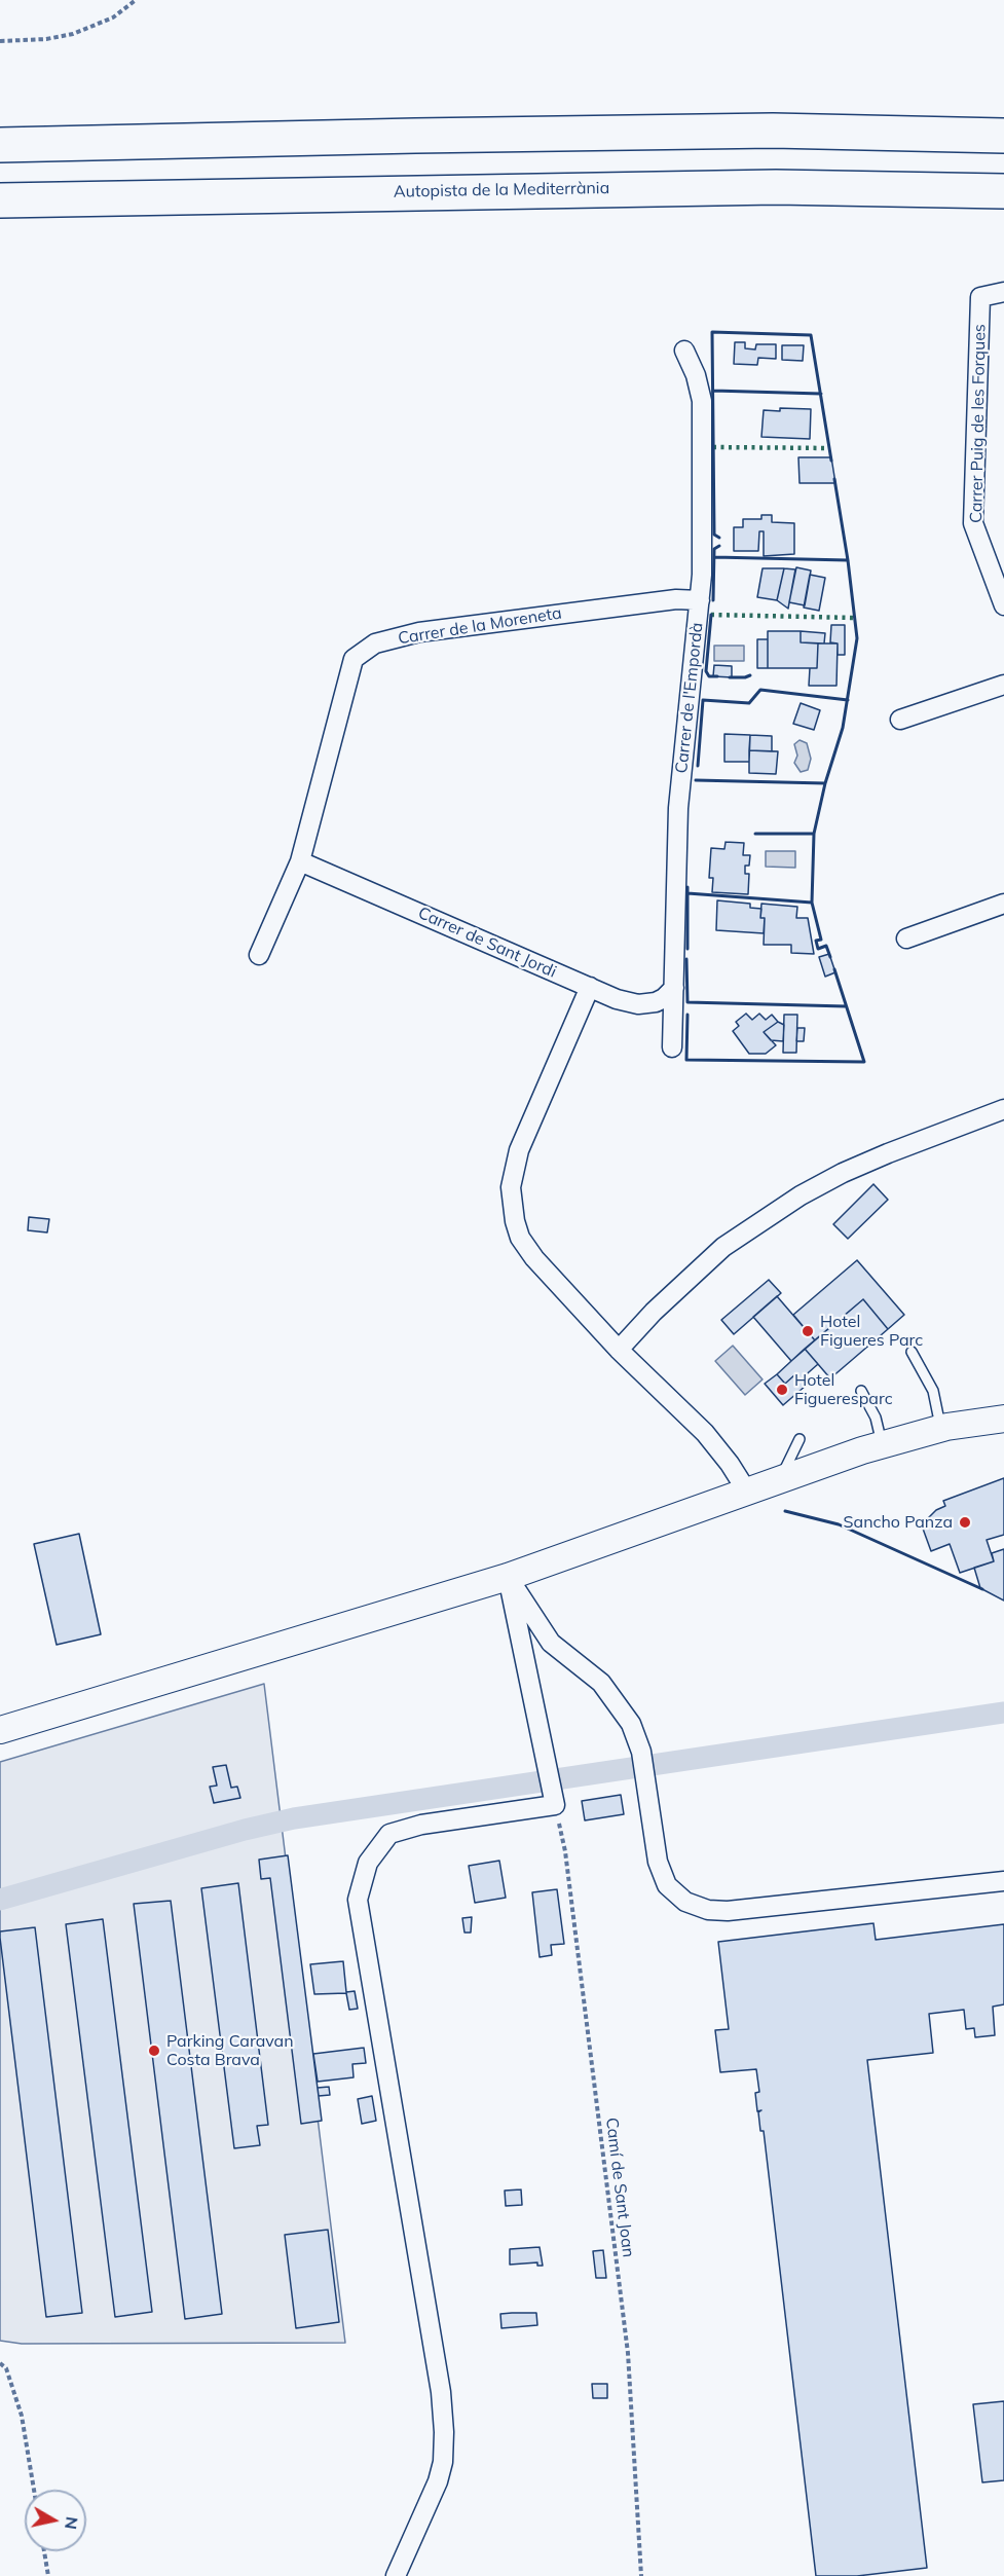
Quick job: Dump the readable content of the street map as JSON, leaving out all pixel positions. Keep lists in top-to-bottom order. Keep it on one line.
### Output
{"streets":{"highway":["Autopista de la Mediterrània"],"street":["Carrer Puig de les Forques","Carrer de la Moreneta","Carrer de l'Empordà","Carrer de Sant Jordi"],"path":["Camí de Sant Joan"]},"crossings":[["Carrer de la Moreneta","Carrer de l'Empordà"],["Carrer de la Moreneta","Carrer de Sant Jordi"],["Carrer de l'Empordà","Carrer de Sant Jordi"]],"places":["Hotel Figueres Parc","Hotel Figueresparc","Sancho Panza","Parking Caravan Costa Brava"],"north":"right"}
